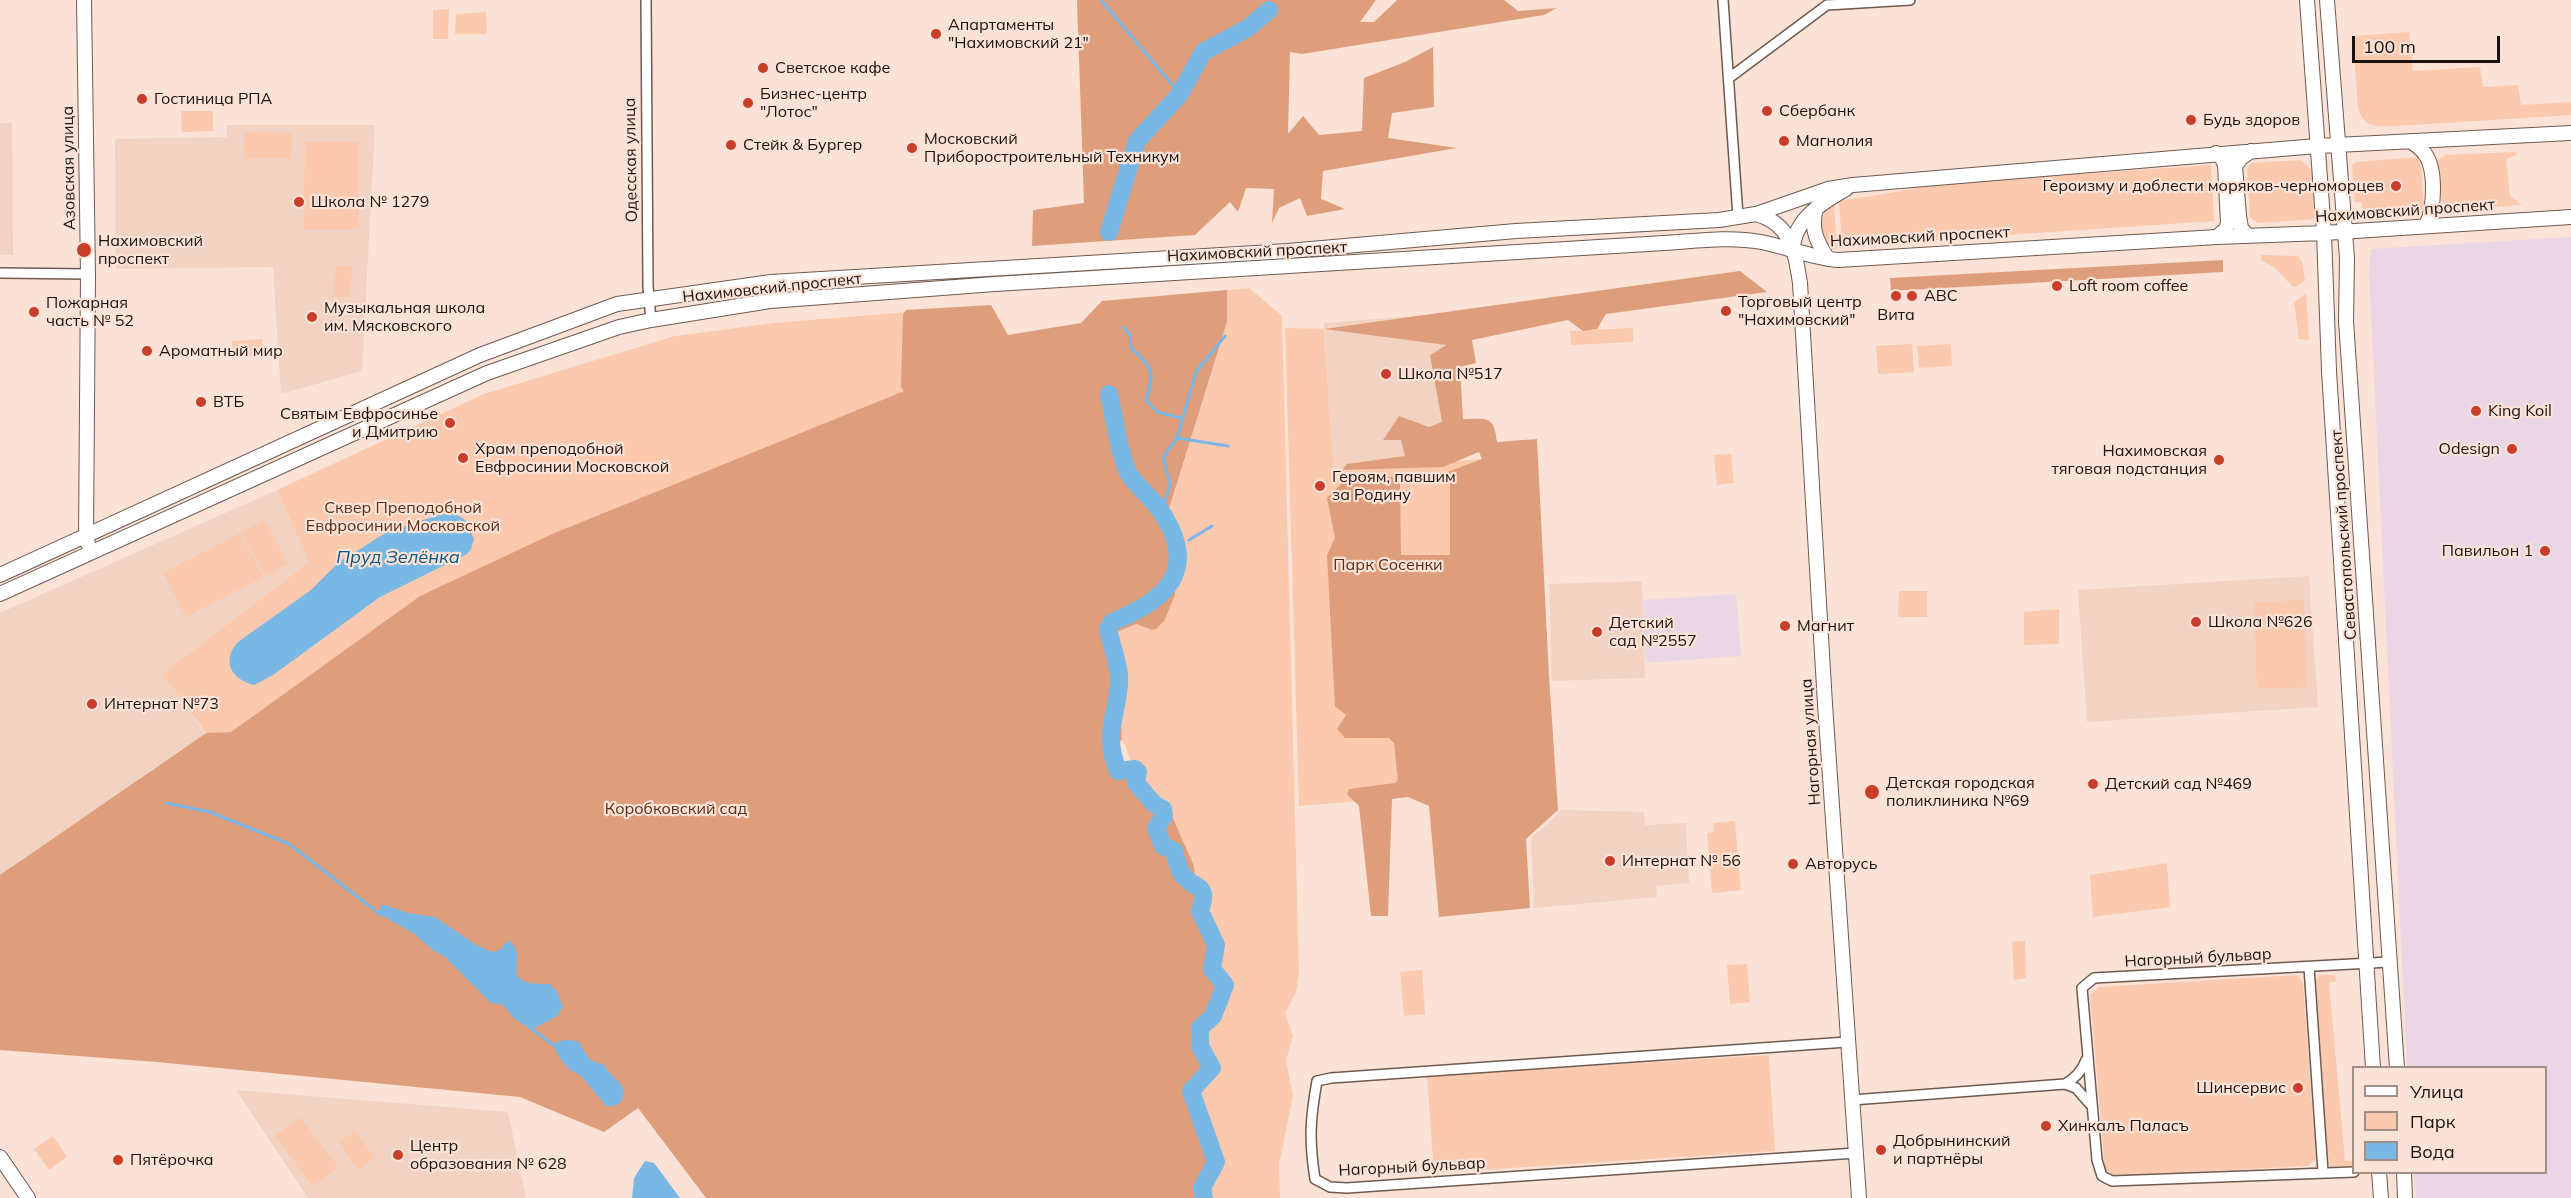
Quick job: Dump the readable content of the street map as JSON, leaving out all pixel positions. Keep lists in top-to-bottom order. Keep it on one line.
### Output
{"streets":{"main road":["Азовская улица","Нахимовский проспект","Севастопольский проспект","Нагорная улица"],"street":["Одесская улица","Нагорный бульвар"]},"crossings":[["Одесская улица","Нахимовский проспект"],["Азовская улица","Нахимовский проспект"],["Нахимовский проспект","Севастопольский проспект"],["Нахимовский проспект","Нагорная улица"],["Севастопольский проспект","Нагорный бульвар"],["Нагорная улица","Нагорный бульвар"]],"water":["Пруд Зелёнка"],"parks":["Сквер Преподобной Евфросинии Московской","Парк Сосенки","Коробковский сад"],"places":["Апартаменты \"Нахимовский 21\"","Светское кафе","Гостиница РПА","Бизнес-центр \"Лотос\"","Сбербанк","Будь здоров","Магнолия","Стейк & Бургер","Московский Приборостроительный Техникум","Героизму и доблести моряков-черноморцев","Школа № 1279","Нахимовский проспект","Loft room coffee","Вита","ABC","Торговый центр \"Нахимовский\"","Пожарная часть № 52","Музыкальная школа им. Мясковского","Ароматный мир","Школа №517","ВТБ","King Koil","Святым Евфросинье и Дмитрию","Odesign","Храм преподобной Евфросинии Московской","Нахимовская тяговая подстанция","Героям, павшим за Родину","Павильон 1","Школа №626","Магнит","Детский сад №2557","Интернат №73","Детский сад №469","Детская городская поликлиника №69","Интернат № 56","Авторусь","Шинсервис","Хинкалъ Паласъ","Добрынинский и партнёры","Центр образования № 628","Пятёрочка"],"legend":["Улица","Парк","Вода"],"scale_bar":"100 m"}
